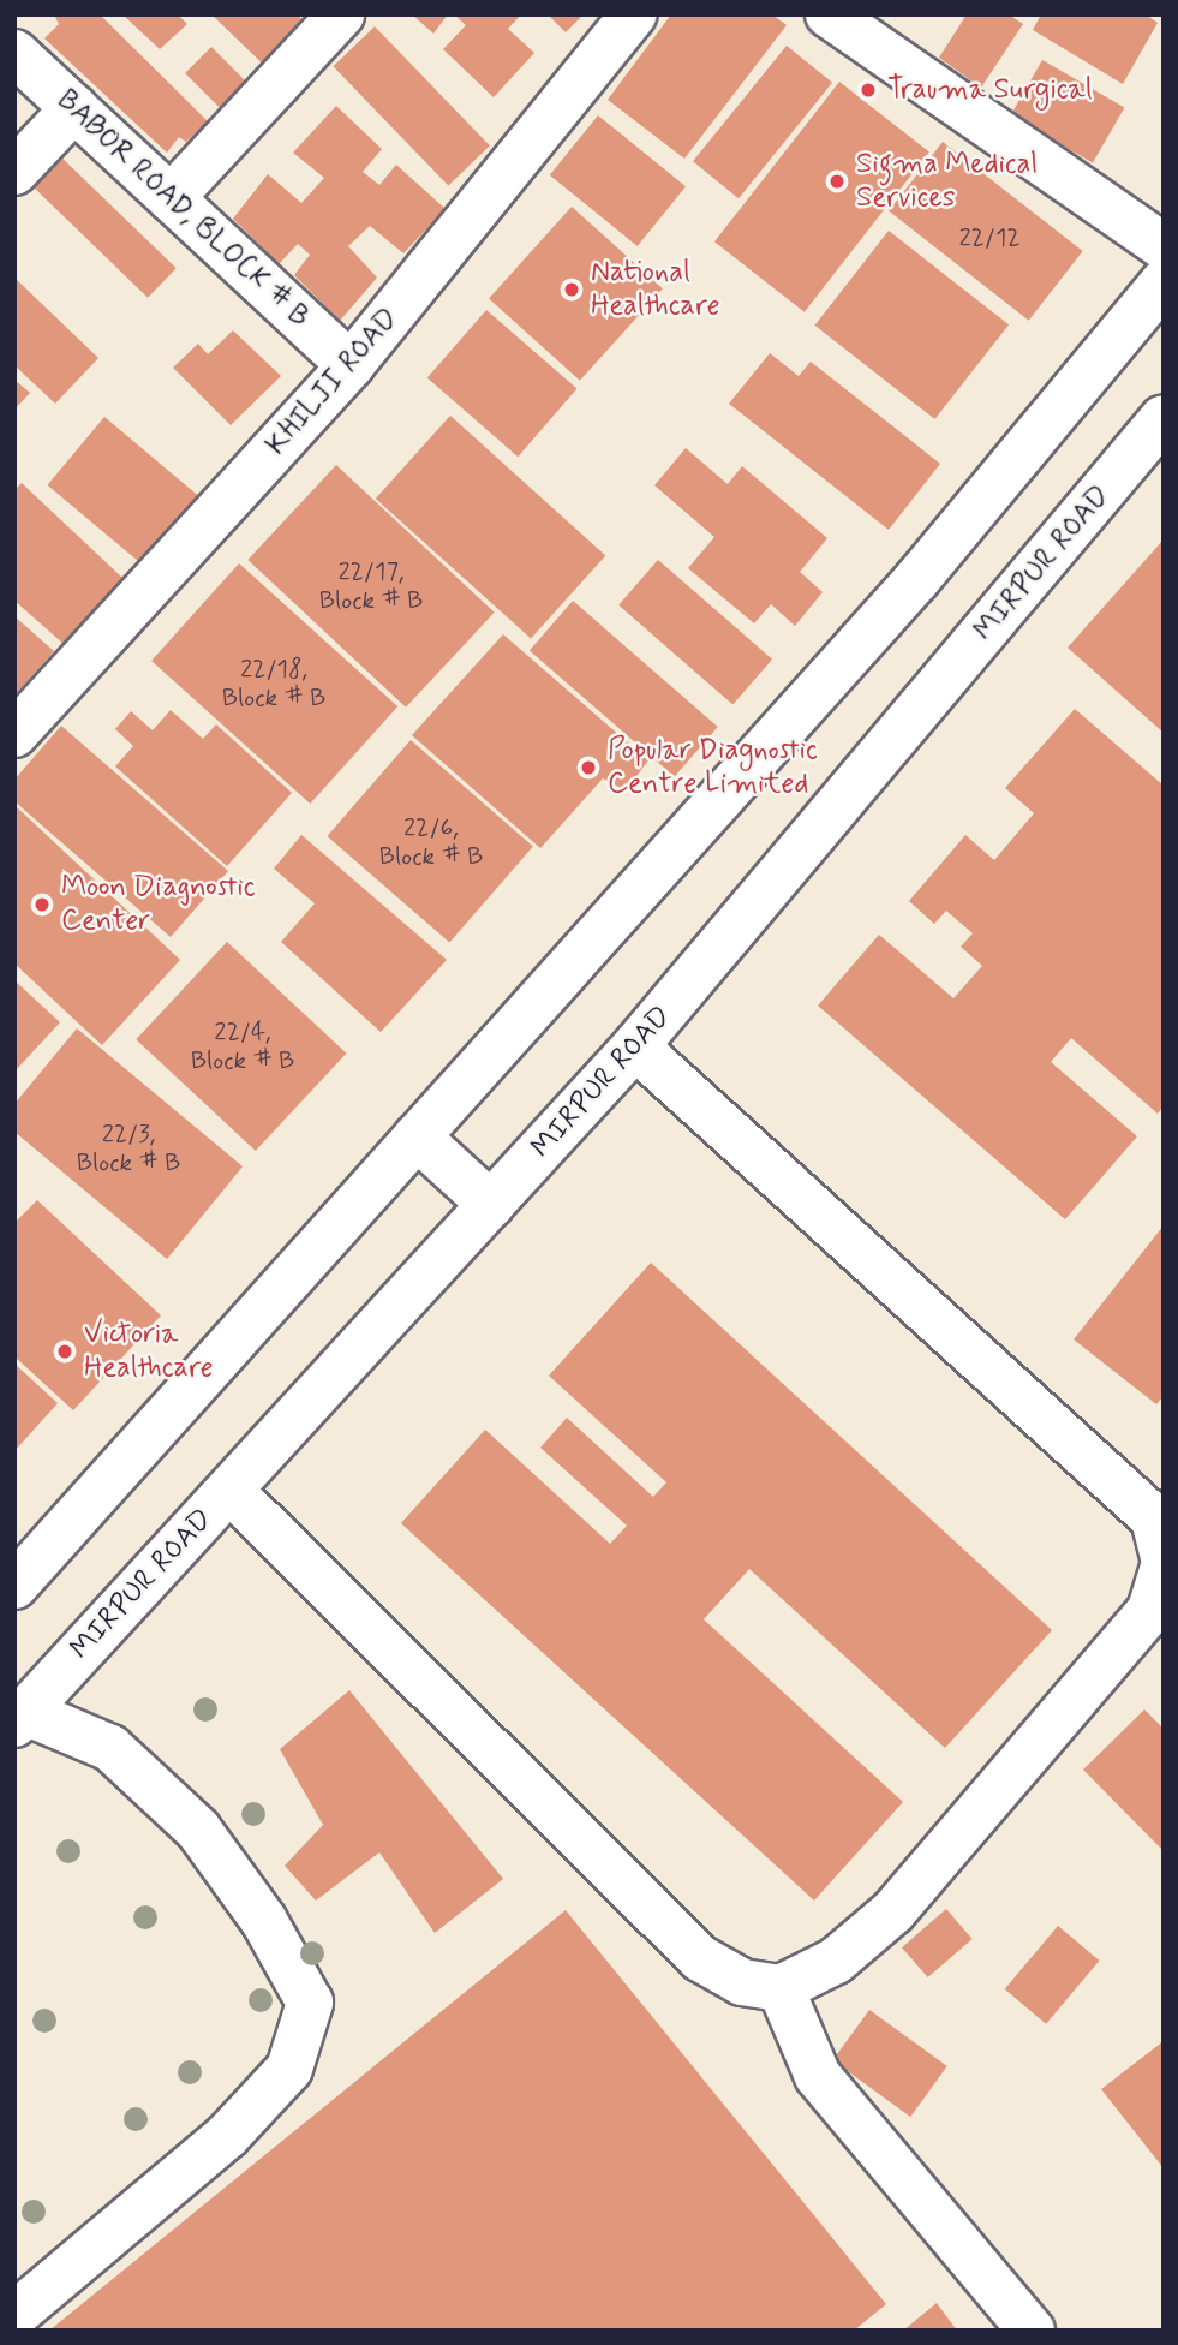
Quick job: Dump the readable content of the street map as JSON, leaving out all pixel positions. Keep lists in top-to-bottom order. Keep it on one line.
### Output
{"streets":{"main road":["BABOR ROAD, BLOCK # B","KHILJI ROAD","MIRPUR ROAD"]},"crossings":[["BABOR ROAD, BLOCK # B","KHILJI ROAD"]],"places":["Trauma Surgical","Sigma Medical Services","National Healthcare","Popular Diagnostic Centre Limited","Moon Diagnostic Center","Victoria Healthcare"],"house_numbers":["22/12","22/17, Block # B","22/18, Block # B","22/6, Block # B","22/4, Block # B","22/3, Block # B"]}
